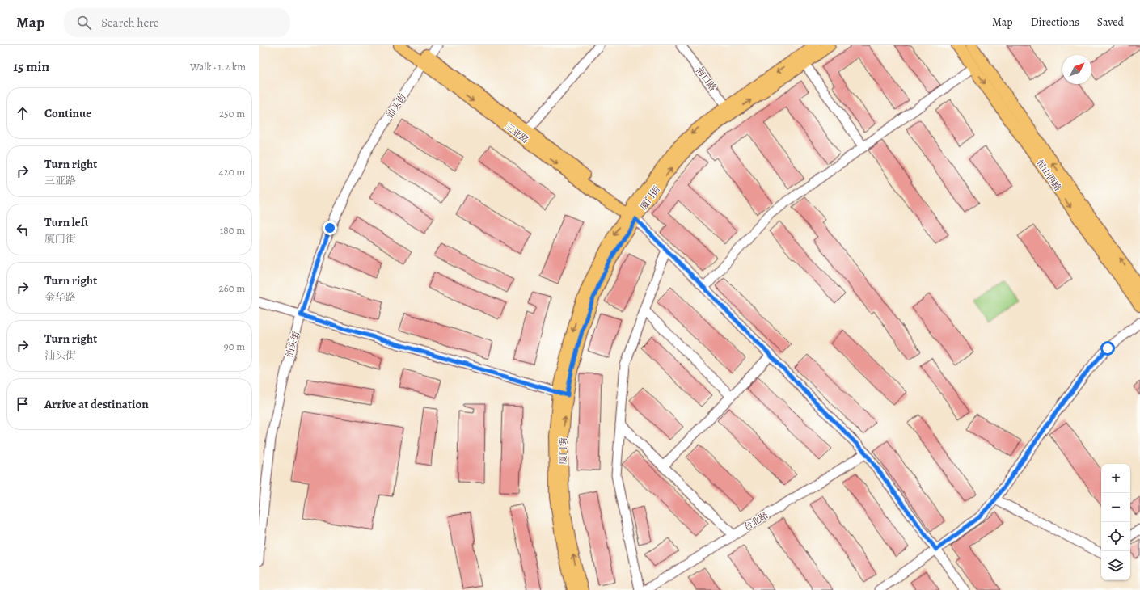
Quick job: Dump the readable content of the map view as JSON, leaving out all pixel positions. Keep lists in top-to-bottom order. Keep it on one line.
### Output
{"streets":{"main road":["三亚路","恒山西路","厦门街"],"street":["海口路","汕头街","台北路"]},"crossings":[["海口路","厦门街"],["汕头街","三亚路"],["三亚路","厦门街"],["三亚路","台北路"]],"north":"top right","page":{"header":"Map","search":"Search here","nav":["Map","Directions","Saved"],"heading":["15 min","Walk · 1.2 km"],"list":[["Continue","250 m"],["Turn right","三亚路","420 m"],["Turn left","厦门街","180 m"],["Turn right","金华路","260 m"],["Turn right","汕头街","90 m"],"Arrive at destination"],"map_buttons":["+","−"]}}
